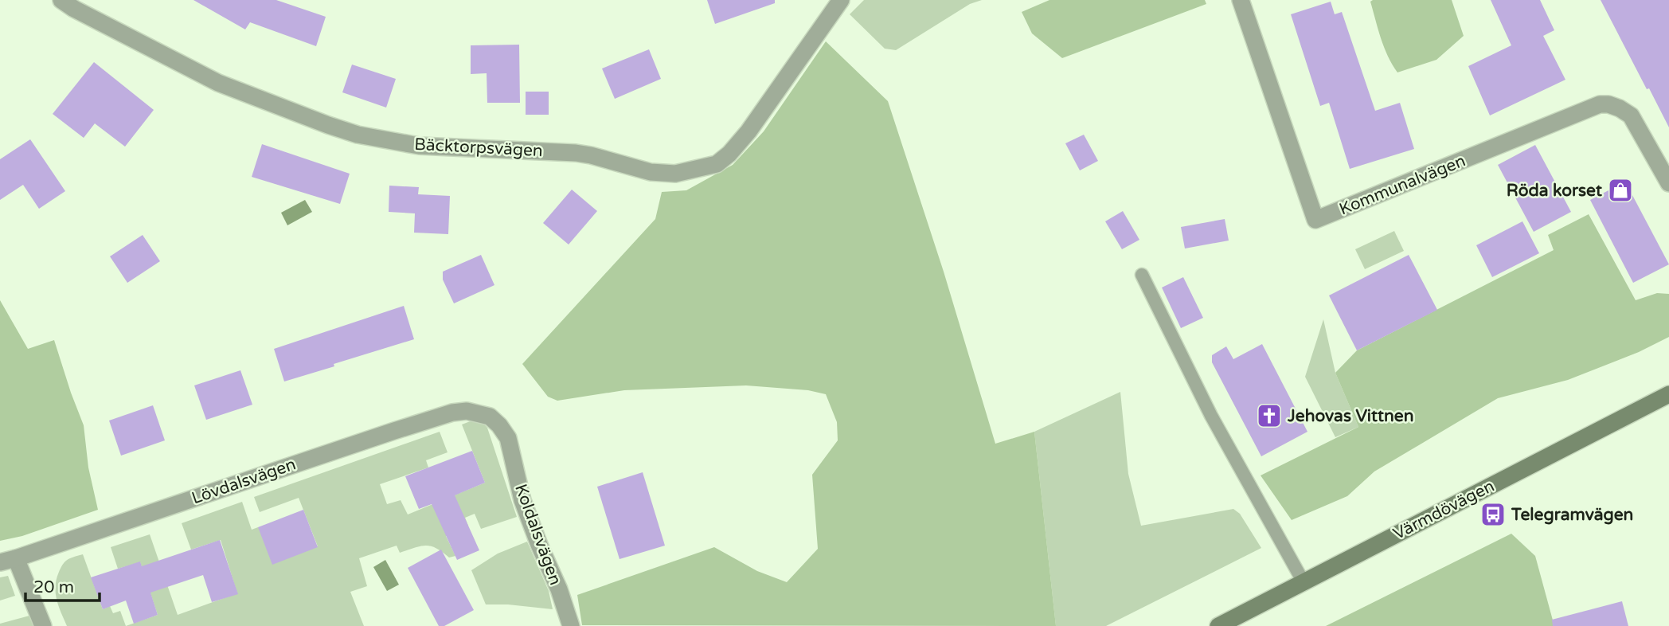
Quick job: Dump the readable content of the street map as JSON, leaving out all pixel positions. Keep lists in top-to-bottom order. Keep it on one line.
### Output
{"streets":{"main road":["Värmdövägen"],"street":["Bäcktorpsvägen","Kommunalvägen","Lövdalsvägen","Koldalsvägen"]},"crossings":[["Lövdalsvägen","Koldalsvägen"]],"places":{"shop":["Röda korset"],"church":["Jehovas Vittnen"],"bus stop":["Telegramvägen"]},"scale_bar":"20 m"}
